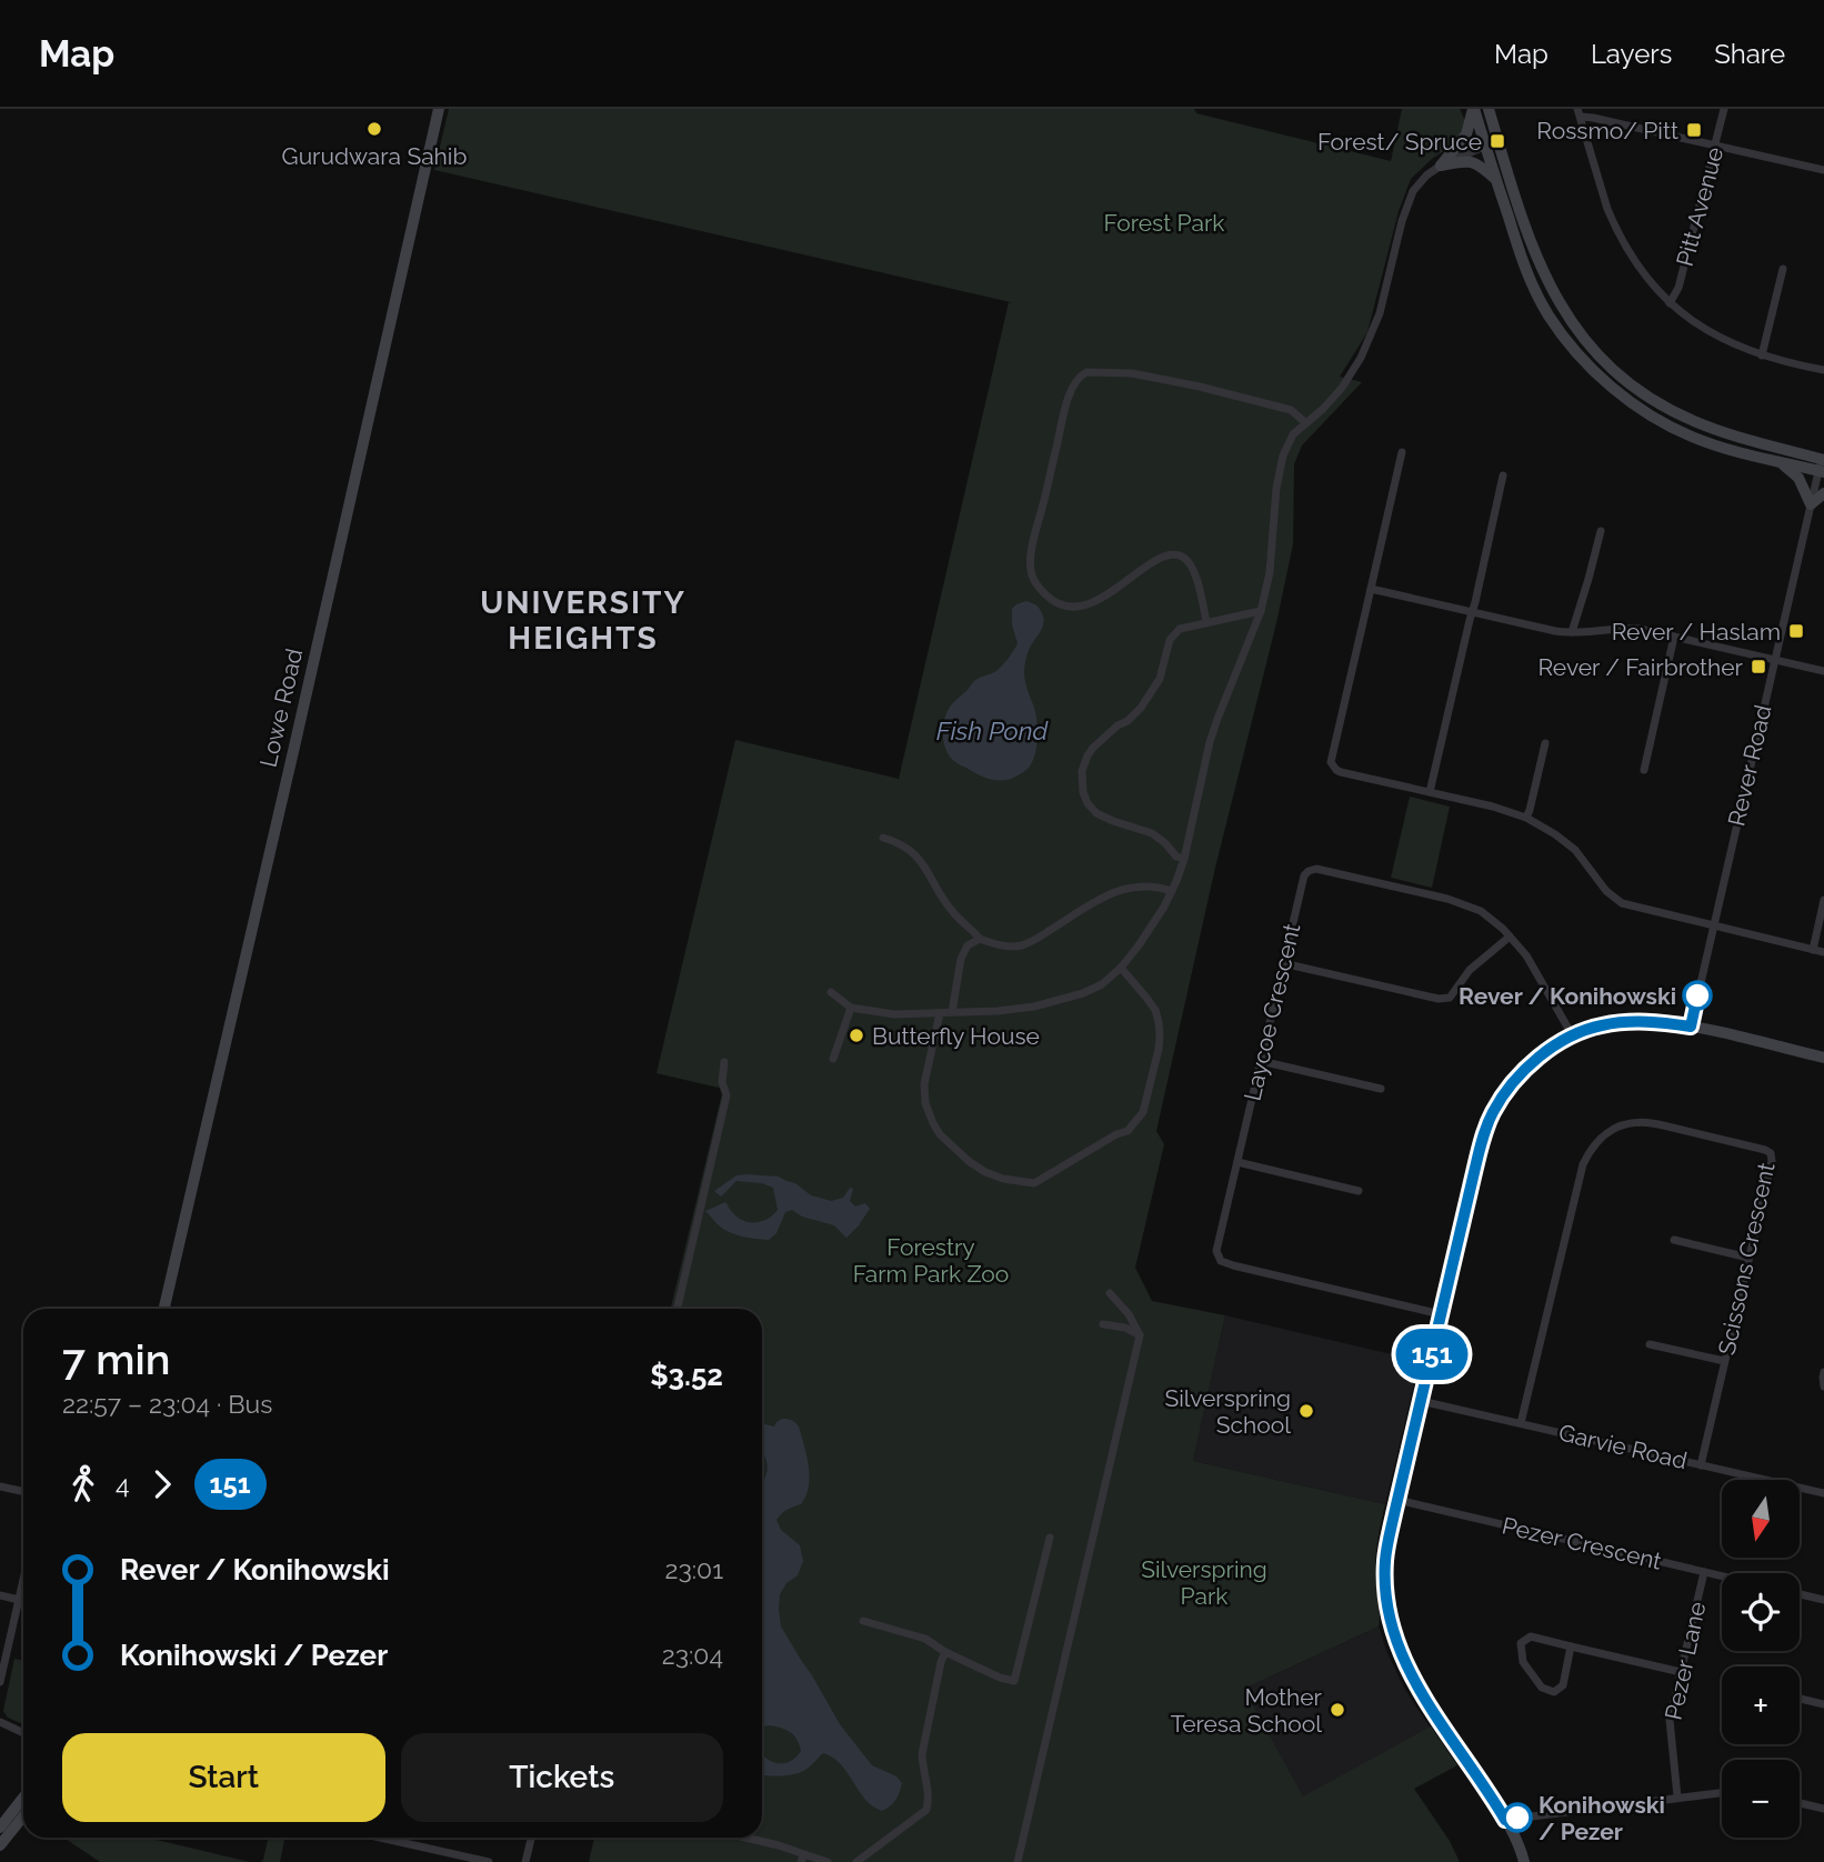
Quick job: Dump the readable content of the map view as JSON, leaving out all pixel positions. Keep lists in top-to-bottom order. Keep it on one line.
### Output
{"streets":{"street":["Pitt Avenue","Lowe Road","Rever Road","Laycoe Crescent","Scissons Crescent","Garvie Road","Pezer Crescent","Pezer Lane"]},"crossings":[["Scissons Crescent","Garvie Road"],["Pezer Crescent","Pezer Lane"]],"districts":["UNIVERSITY HEIGHTS"],"water":["Fish Pond"],"parks":["Forest Park","Forestry Farm Park Zoo","Silverspring Park"],"places":{"other":["Gurudwara Sahib","Rever / Konihowski","Butterfly House","Silverspring School","Mother Teresa School","Konihowski / Pezer"],"transit":["Rossmo/ Pitt","Forest/ Spruce","Rever / Haslam","Rever / Fairbrother"]},"lines":["bus line 151"],"north":"bottom","page":{"header":"Map","nav":["Map","Layers","Share"],"on_map":"151","heading":["7 min","22:57 – 23:04 · Bus","$3.52"],"legs":["4","151"],"map_buttons":["+","−"],"list":[{"name":"Rever / Konihowski","value":"23:01"},{"name":"Konihowski / Pezer","value":"23:04"}],"buttons":["Start","Tickets"]}}
